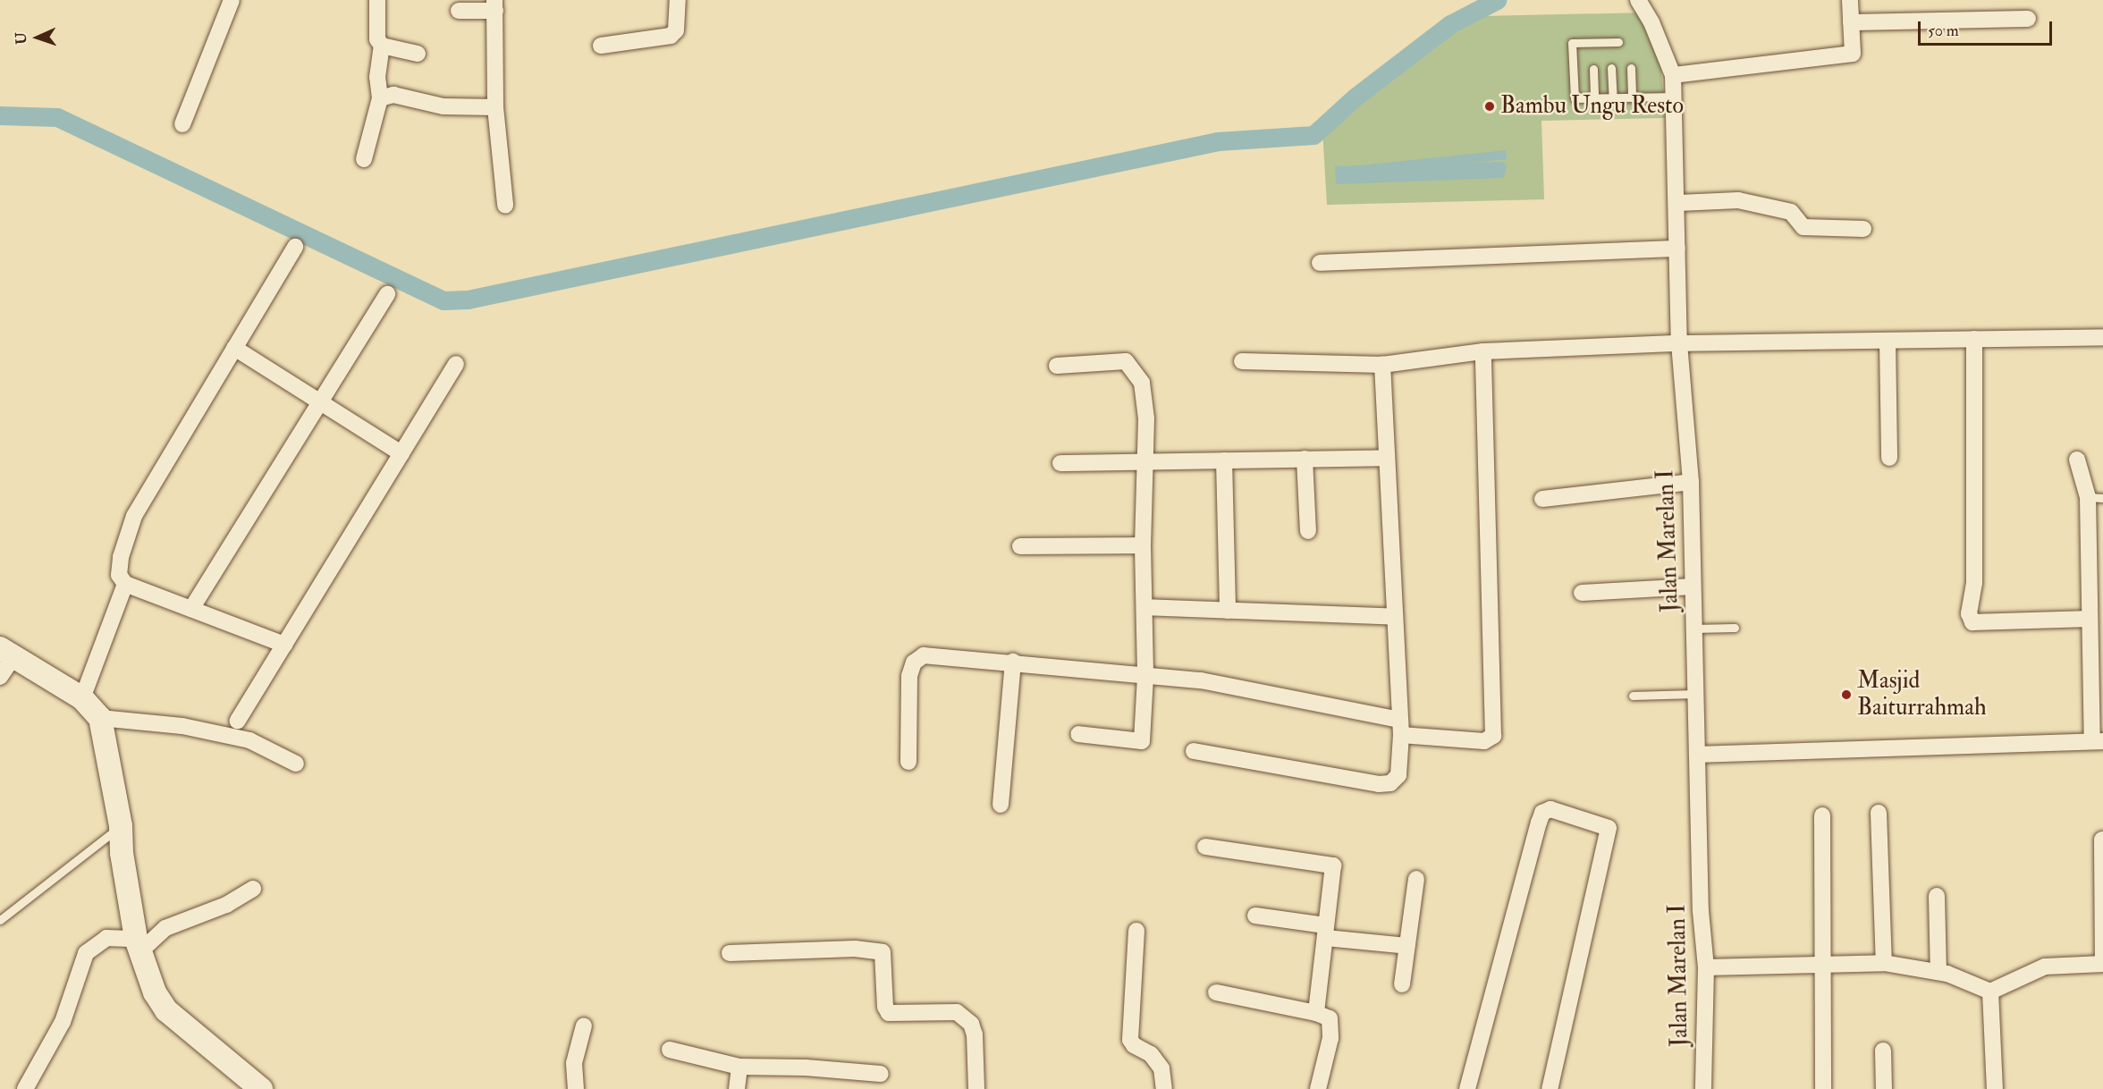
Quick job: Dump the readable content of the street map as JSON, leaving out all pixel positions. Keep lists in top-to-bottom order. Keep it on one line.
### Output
{"streets":{"street":["Jalan Marelan I"]},"places":["Bambu Ungu Resto","Masjid Baiturrahmah"],"scale_bar":"50 m","north":"left"}
